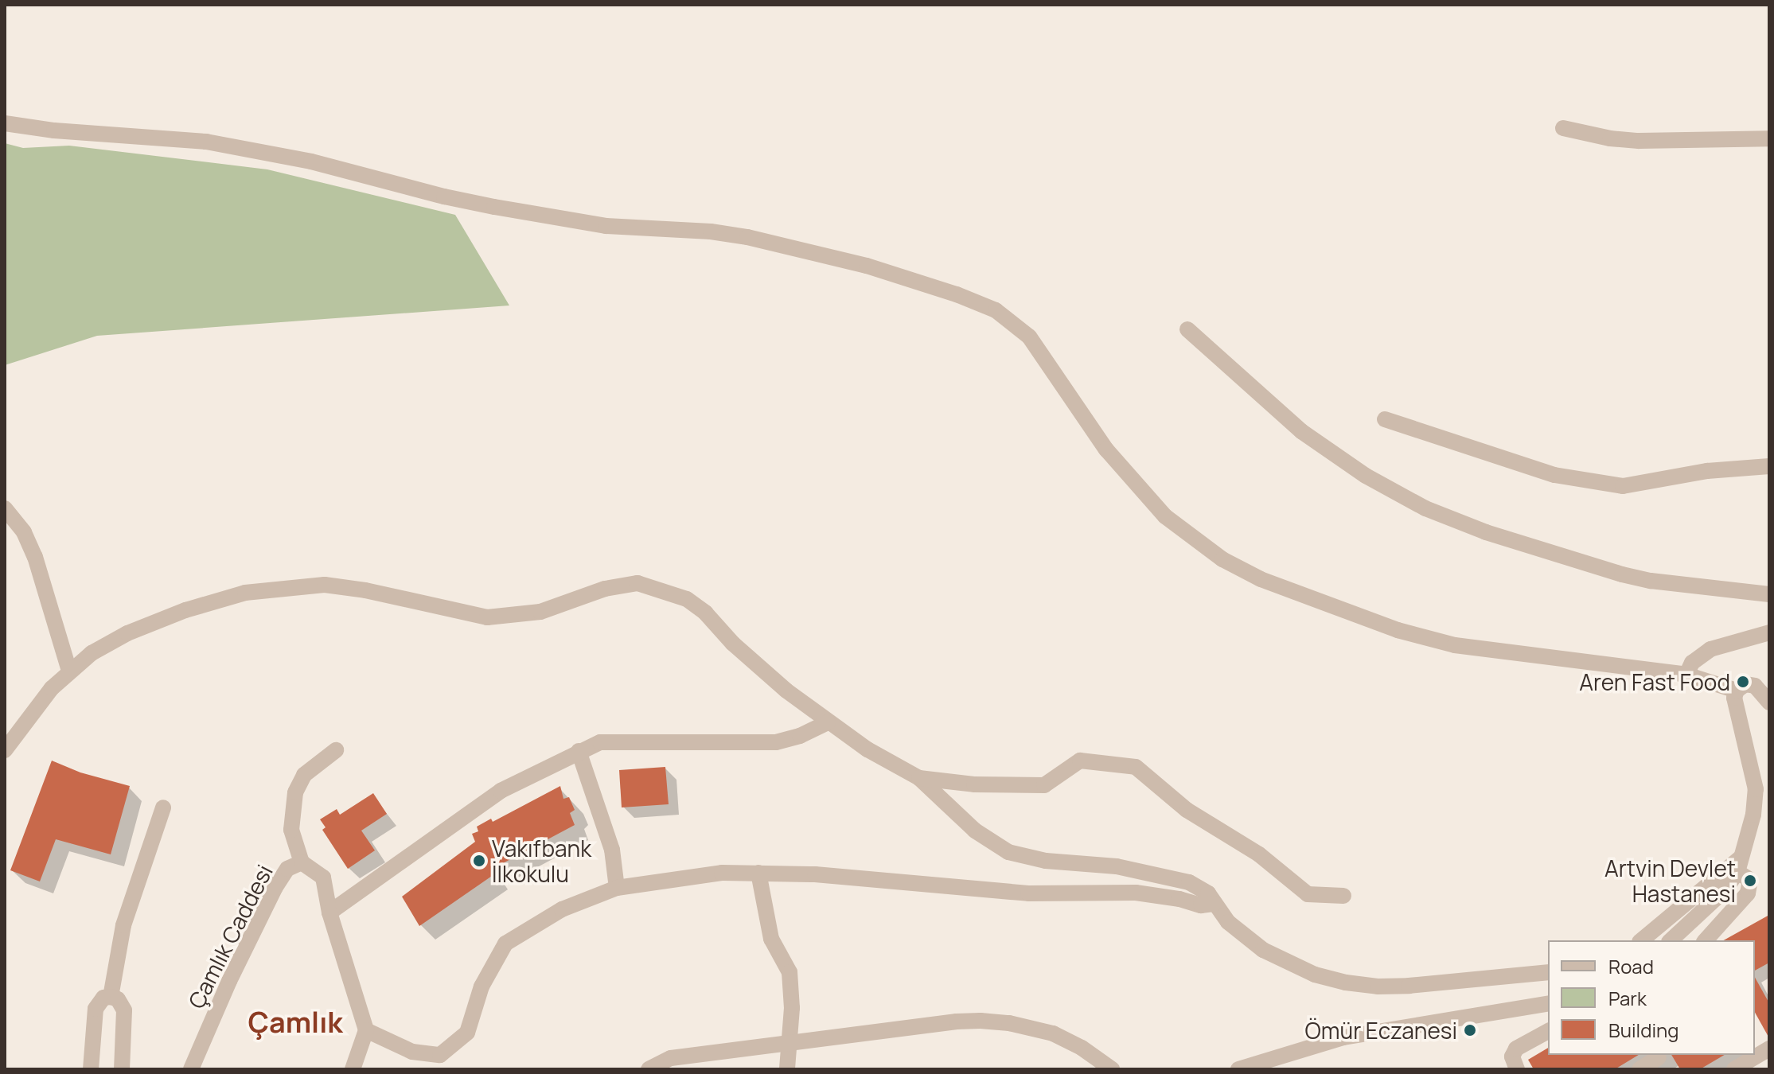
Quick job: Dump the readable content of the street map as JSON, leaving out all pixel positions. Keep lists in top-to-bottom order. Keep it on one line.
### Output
{"streets":{"street":["Çamlık Caddesi"]},"districts":["Çamlık"],"places":["Aren Fast Food","Vakıfbank İlkokulu","Artvin Devlet Hastanesi","Ömür Eczanesi"],"legend":["Road","Park","Building"]}
